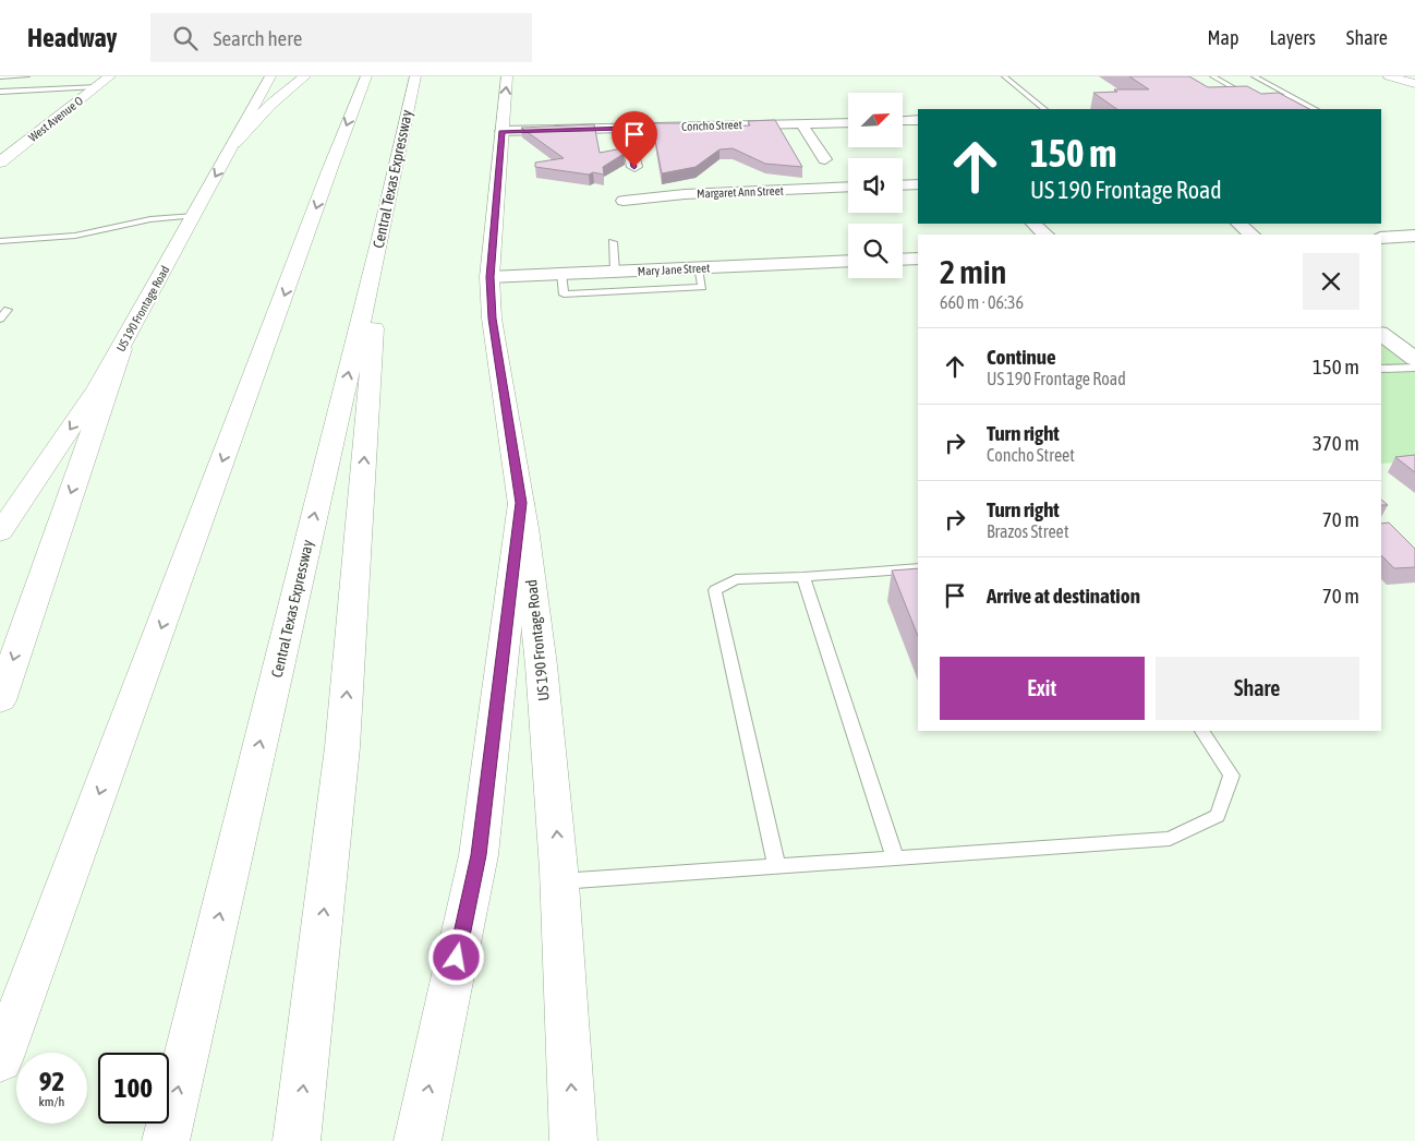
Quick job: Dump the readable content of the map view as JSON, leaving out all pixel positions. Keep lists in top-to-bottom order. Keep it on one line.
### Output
{"streets":{"main road":["West Avenue O","Central Texas Expressway","US 190 Frontage Road"],"street":["Concho Street","Margaret Ann Street","Mary Jane Street"]},"crossings":[["Concho Street","US 190 Frontage Road"],["Mary Jane Street","US 190 Frontage Road"]],"north":"top right","page":{"header":"Headway","search":"Search here","nav":["Map","Layers","Share"],"turn":["150 m","US 190 Frontage Road"],"heading":["2 min","660 m · 06:36"],"list":[{"name":"Continue","note":"US 190 Frontage Road","value":"150 m"},{"name":"Turn right","note":"Concho Street","value":"370 m"},{"name":"Turn right","note":"Brazos Street","value":"70 m"},{"name":"Arrive at destination","value":"70 m"}],"buttons":["Exit","Share"],"speed":"92 km/h","limit":"100"}}
